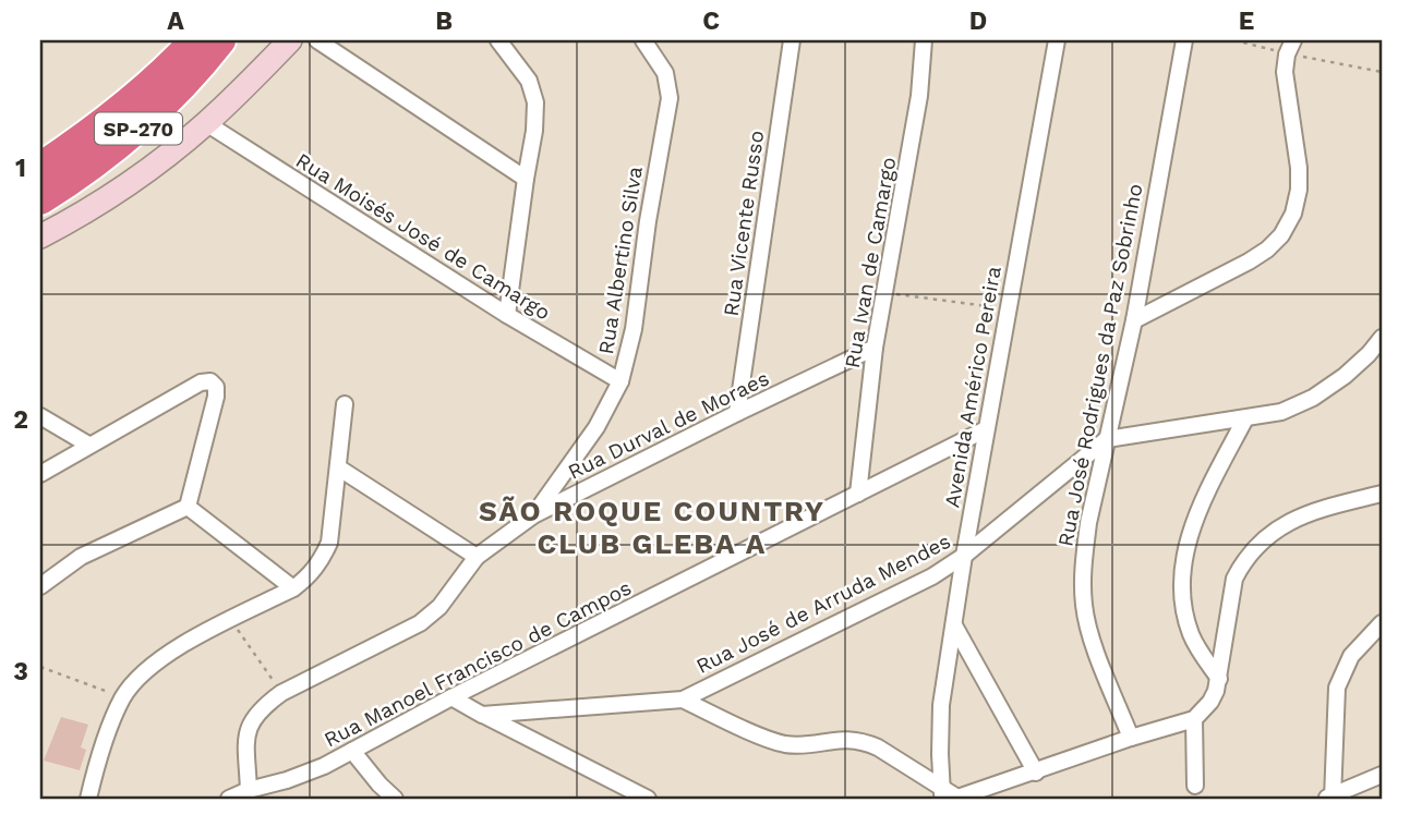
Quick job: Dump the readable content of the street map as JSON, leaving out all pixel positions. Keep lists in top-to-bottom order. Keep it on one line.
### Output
{"streets":{"highway":["SP-270"],"street":["Rua Vicente Russo","Rua Moisés José de Camargo","Rua Albertino Silva","Rua Ivan de Camargo","Rua José Rodrigues da Paz Sobrinho","Avenida Américo Pereira","Rua Durval de Moraes","Rua José de Arruda Mendes","Rua Manoel Francisco de Campos"]},"crossings":[["Rua Vicente Russo","Rua Durval de Moraes"],["Rua Moisés José de Camargo","Rua Albertino Silva"],["Rua Albertino Silva","Rua Durval de Moraes"],["Rua Ivan de Camargo","Rua Durval de Moraes"],["Rua Ivan de Camargo","Rua Manoel Francisco de Campos"],["Rua José Rodrigues da Paz Sobrinho","Rua José de Arruda Mendes"],["Avenida Américo Pereira","Rua José de Arruda Mendes"],["Avenida Américo Pereira","Rua Manoel Francisco de Campos"],["Rua Durval de Moraes","Rua Manoel Francisco de Campos"]],"districts":["SÃO ROQUE COUNTRY CLUB GLEBA A"],"grid":{"columns":["A","B","C","D","E"],"rows":["1","2","3"]}}
